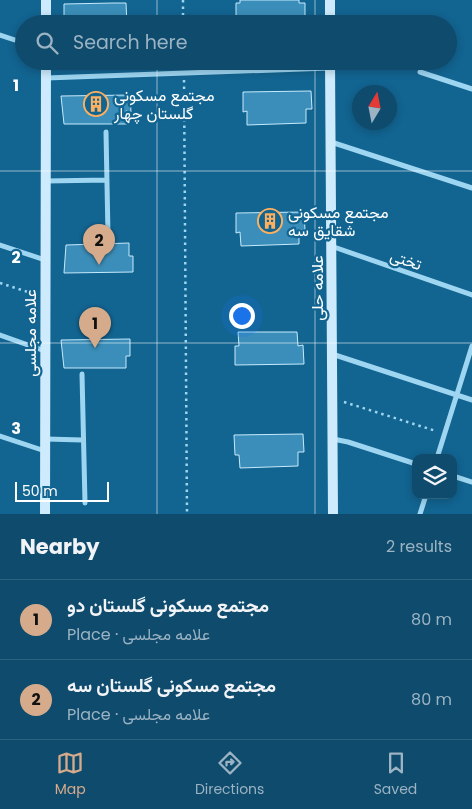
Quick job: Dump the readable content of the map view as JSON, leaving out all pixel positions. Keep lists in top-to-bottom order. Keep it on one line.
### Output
{"streets":{"street":["تختی","علامه حلی","علامه مجلسی"]},"crossings":[["تختی","علامه حلی"]],"places":{"building":["مجتمع مسکونی گلستان چهار","مجتمع مسکونی شقایق سه"]},"scale_bar":"50 m","north":"top","page":{"search":"Search here","pins":["2","1"],"scale":"50 m","heading":["Nearby","2 results"],"list":[{"mark":"1","name":"مجتمع مسکونی گلستان دو","note":"Place · علامه مجلسی","value":"80 m"},{"mark":"2","name":"مجتمع مسکونی گلستان سه","note":"Place · علامه مجلسی","value":"80 m"}],"nav":["Map","Directions","Saved"]},"grid":{"rows":["1","2","3"]}}
